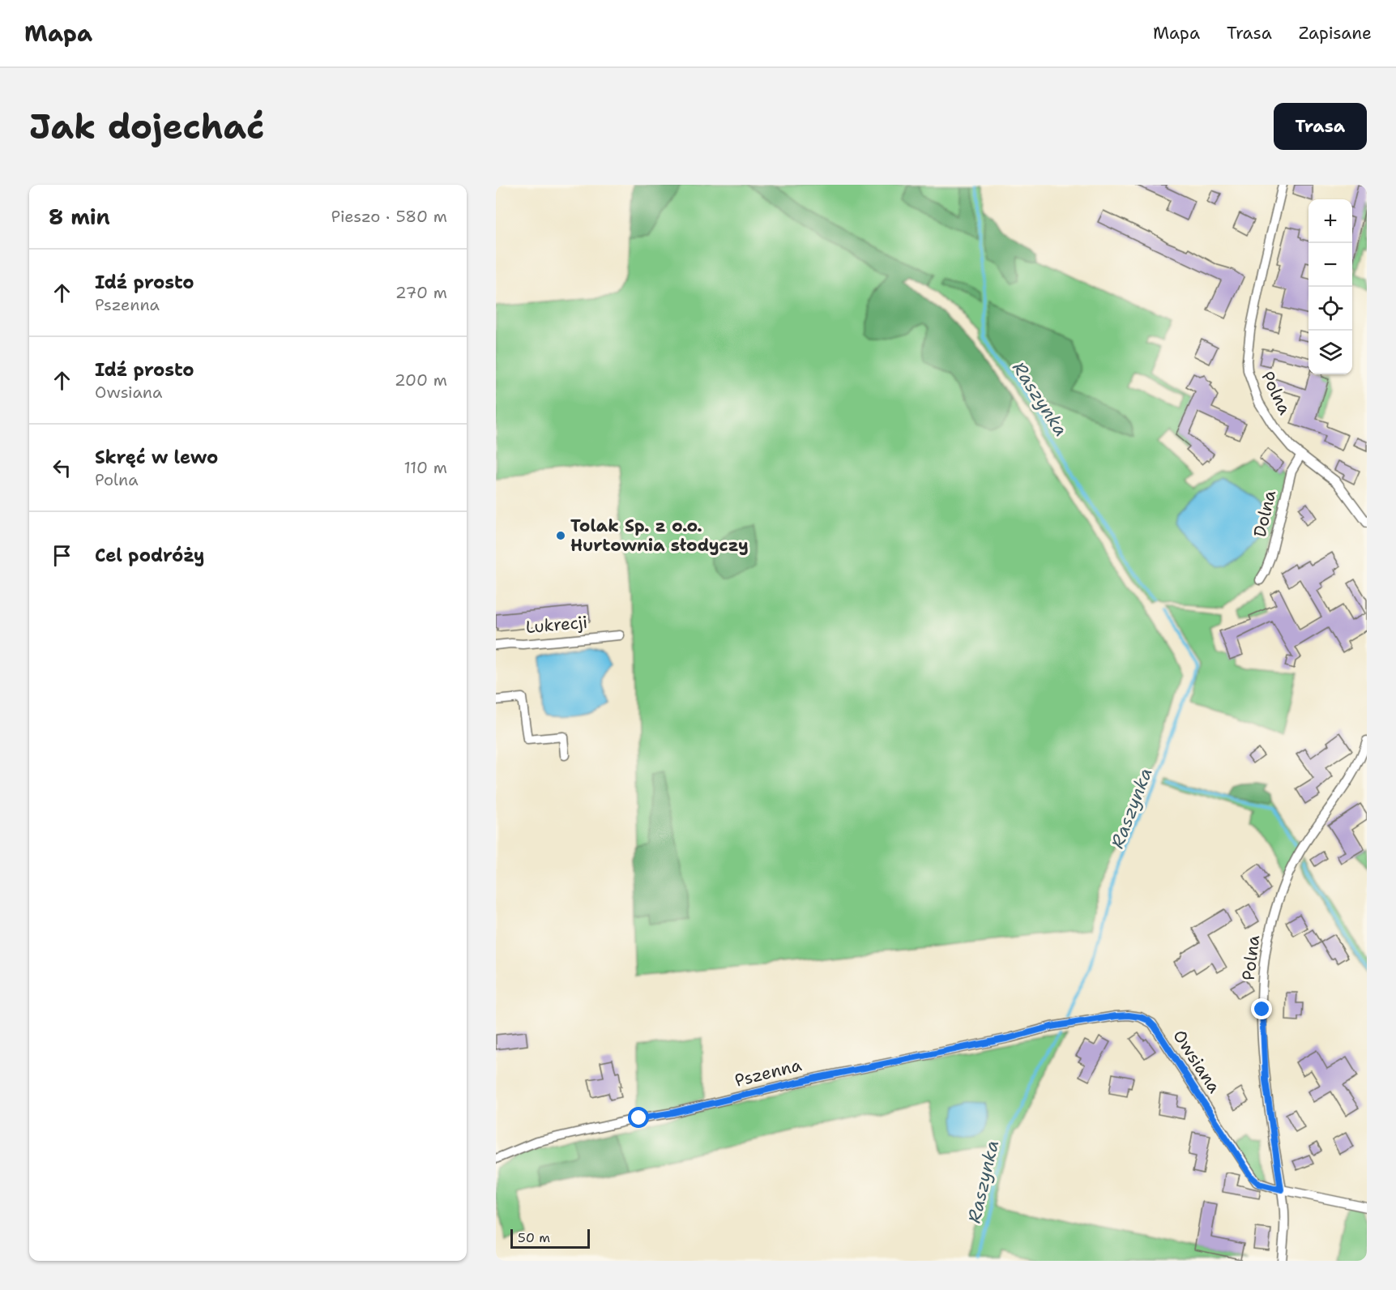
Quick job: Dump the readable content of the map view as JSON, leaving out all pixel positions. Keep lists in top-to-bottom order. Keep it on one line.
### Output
{"streets":{"street":["Polna","Dolna","Lukrecji","Owsiana","Pszenna"]},"crossings":[["Polna","Dolna"],["Polna","Owsiana"],["Owsiana","Pszenna"]],"water":["Raszynka"],"places":["Tolak Sp. z o.o. Hurtownia słodyczy"],"scale_bar":"50 m","page":{"header":"Mapa","nav":["Mapa","Trasa","Zapisane"],"buttons":"Trasa","title":"Jak dojechać","heading":["8 min","Pieszo · 580 m"],"map_buttons":["+","−"],"list":[["Idź prosto","Pszenna","270 m"],["Idź prosto","Owsiana","200 m"],["Skręć w lewo","Polna","110 m"],"Cel podróży"],"scale":"50 m"}}
